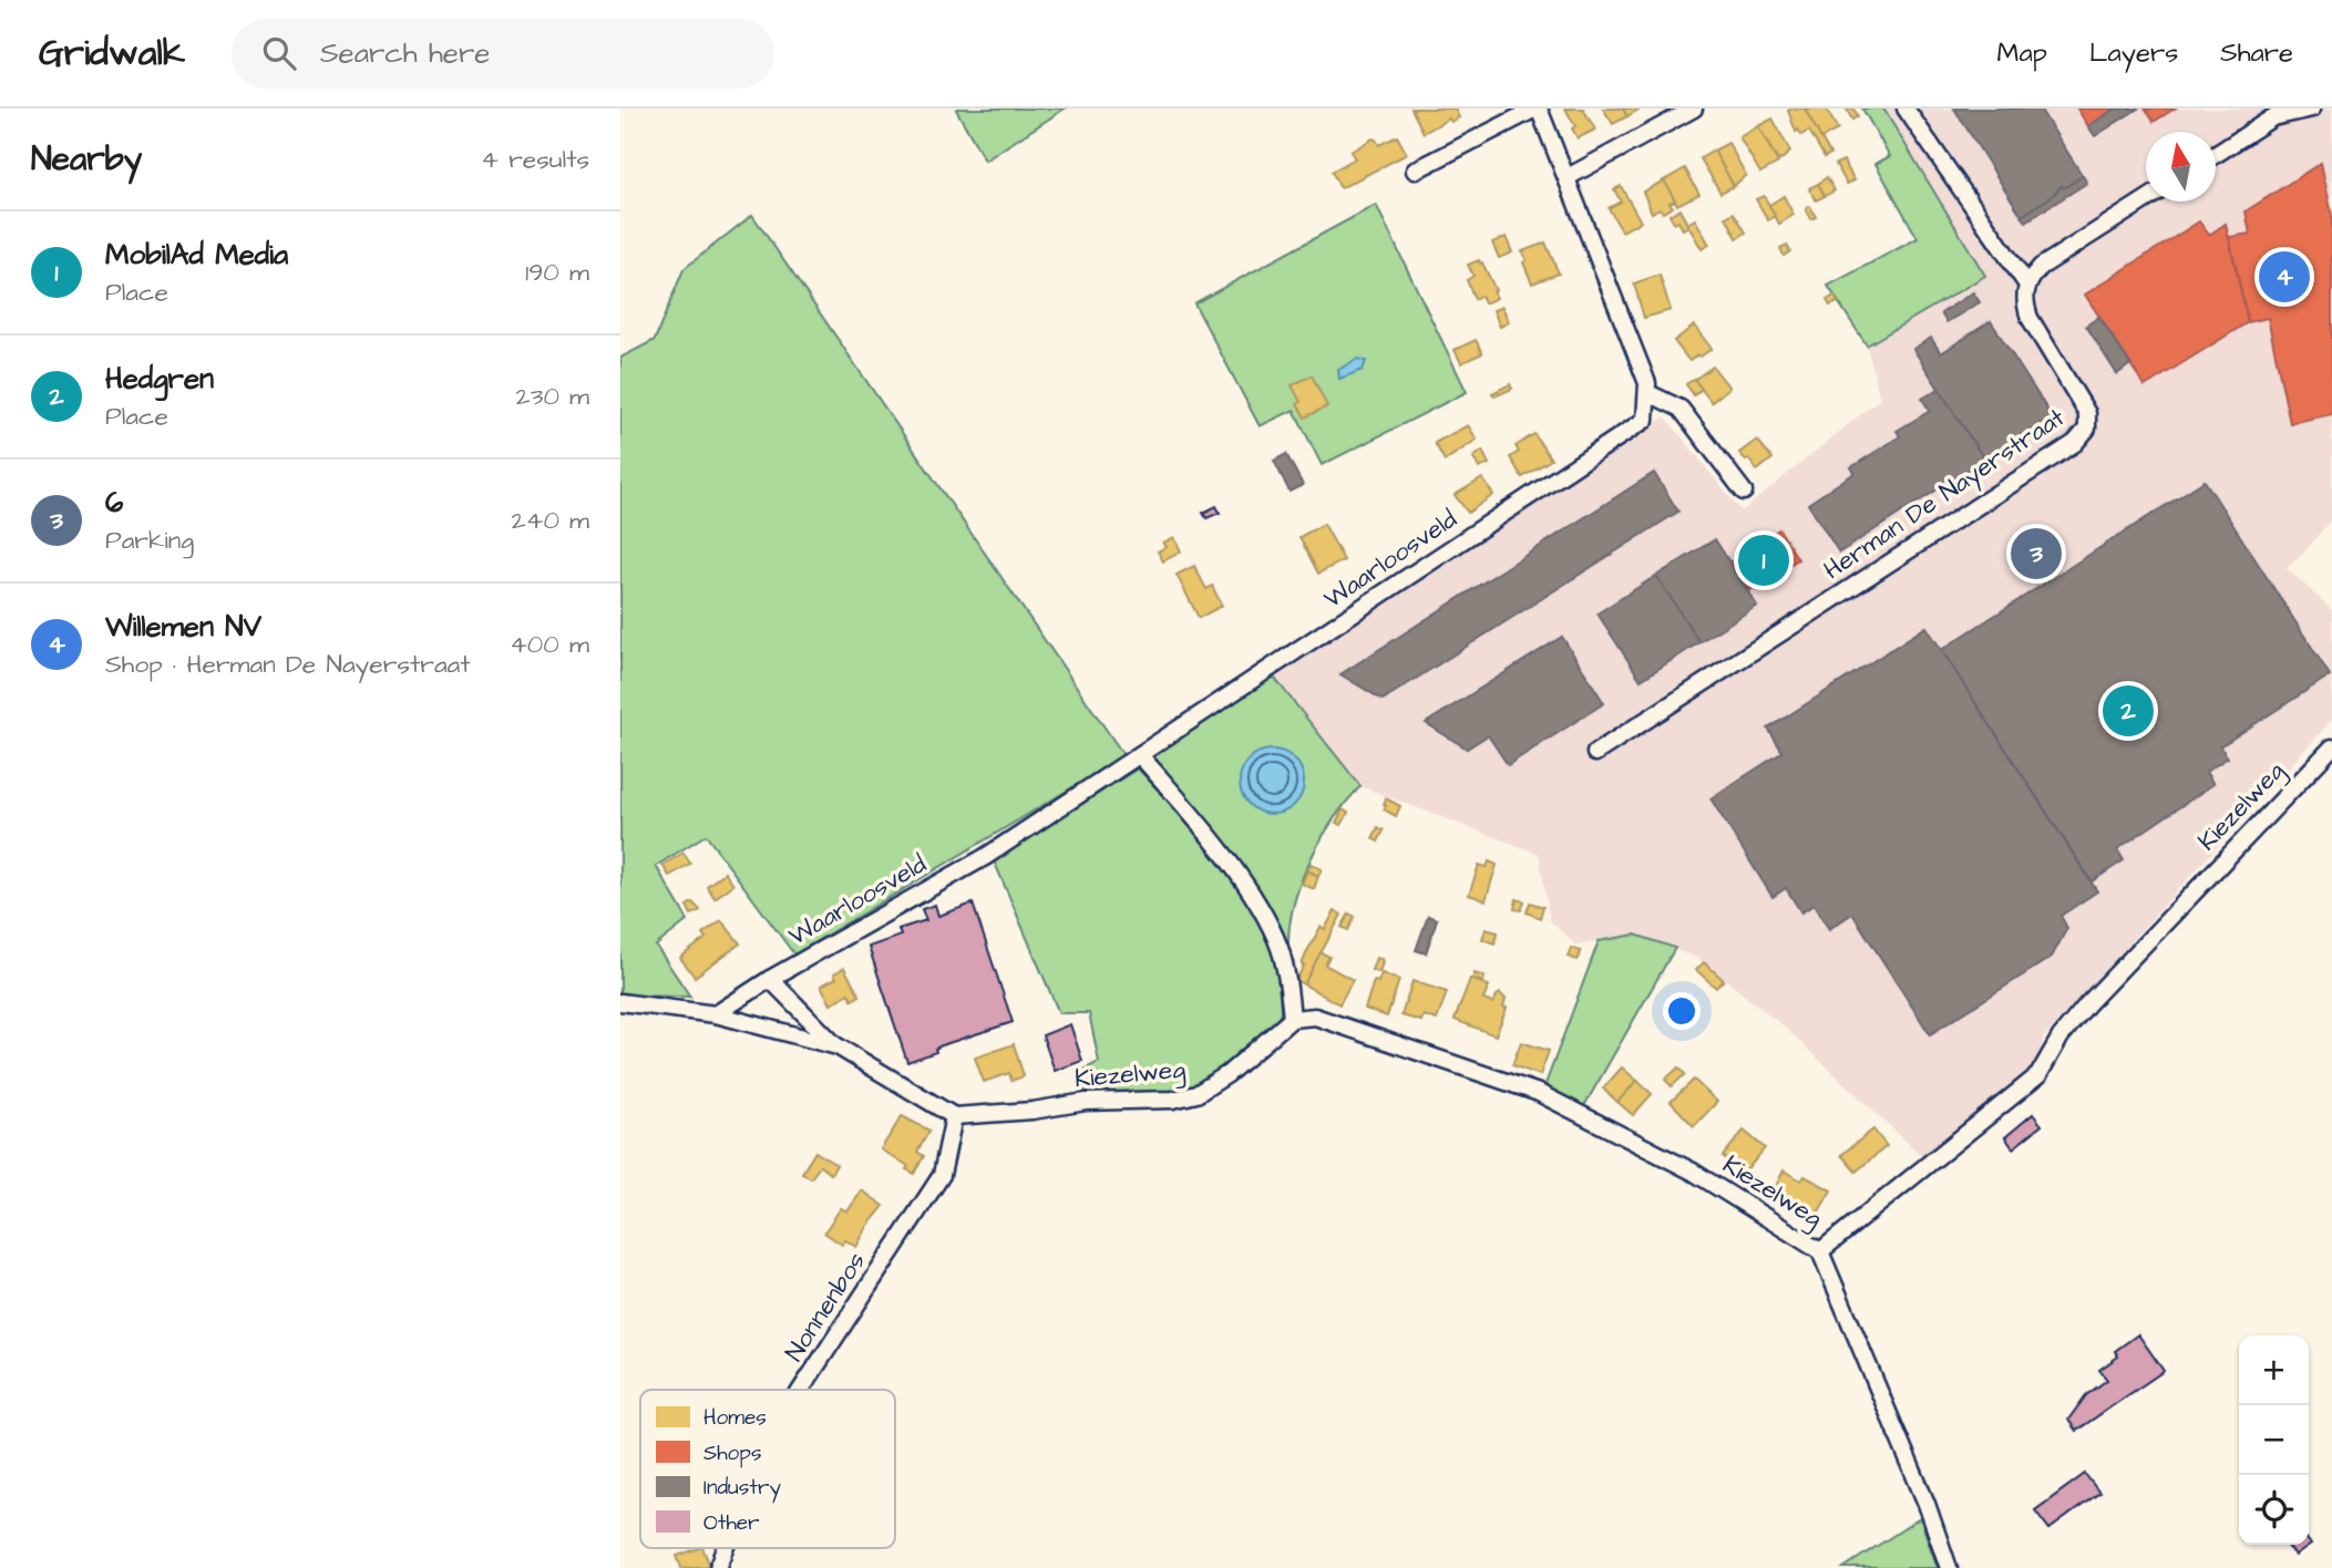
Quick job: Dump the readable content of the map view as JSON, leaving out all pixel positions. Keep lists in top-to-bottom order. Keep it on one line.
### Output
{"streets":{"street":["Herman De Nayerstraat","Waarloosveld","Kiezelweg","Nonnenbos"]},"crossings":[["Kiezelweg","Nonnenbos"]],"legend":["Homes","Shops","Industry","Other"],"north":"top","page":{"header":"Gridwalk","search":"Search here","nav":["Map","Layers","Share"],"heading":["Nearby","4 results"],"list":[{"mark":"1","name":"MobilAd Media","note":"Place","value":"190 m"},{"mark":"2","name":"Hedgren","note":"Place","value":"230 m"},{"mark":"3","name":"6","note":"Parking","value":"240 m"},{"mark":"4","name":"Willemen NV","note":"Shop · Herman De Nayerstraat","value":"400 m"}],"pins":["4","3","1","2"],"map_buttons":["+","−"]}}
